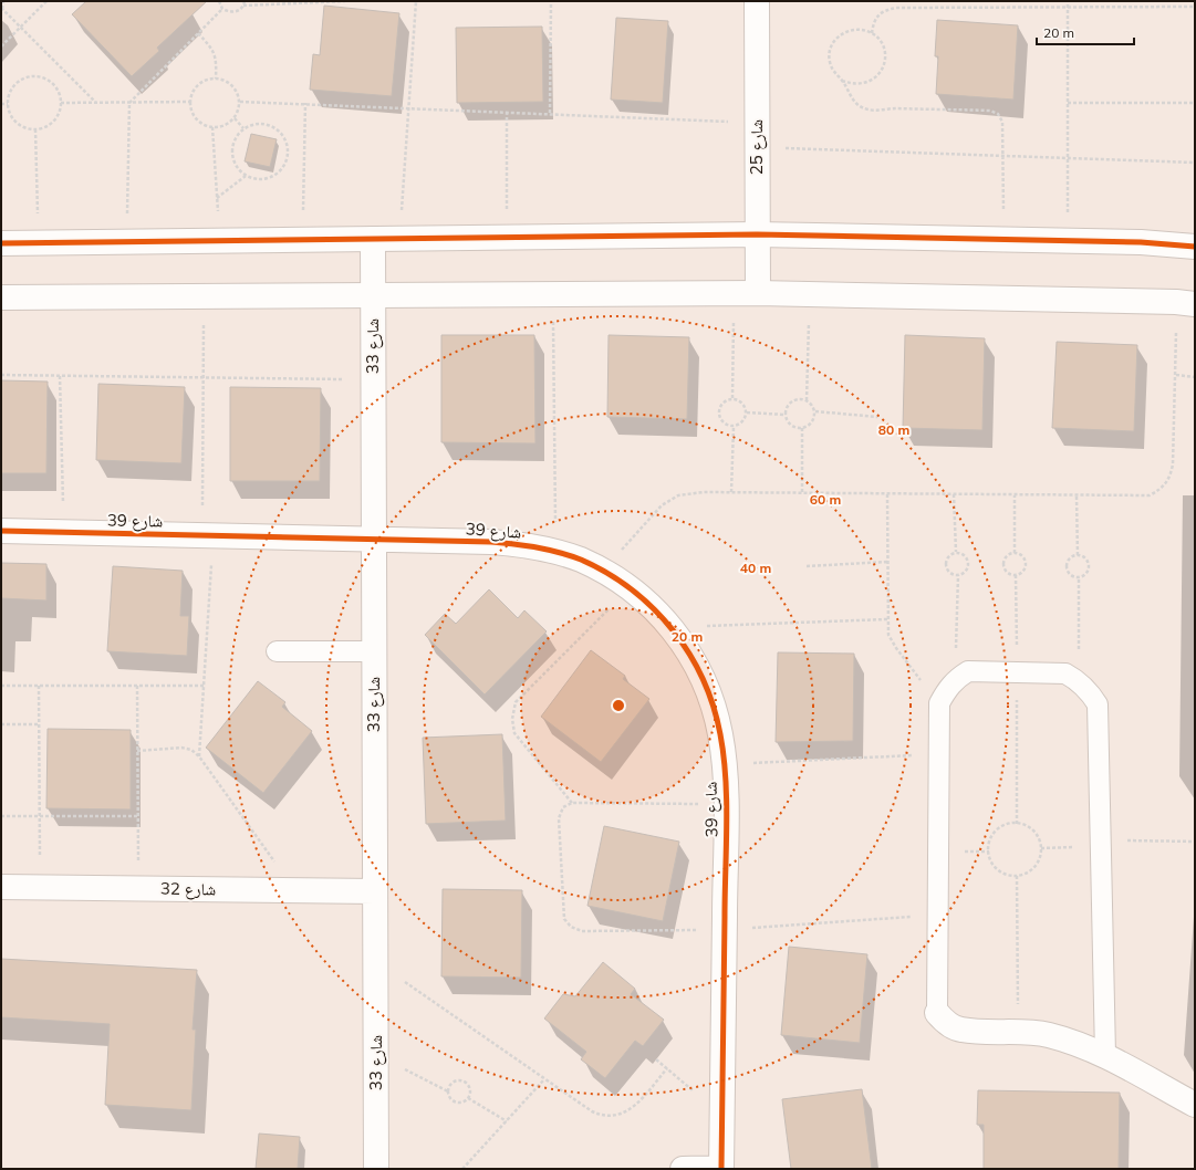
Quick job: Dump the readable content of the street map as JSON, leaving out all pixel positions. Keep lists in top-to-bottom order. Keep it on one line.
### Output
{"streets":{"street":["شارع 25","شارع 33","شارع 39","شارع 32"]},"crossings":[["شارع 33","شارع 39"],["شارع 33","شارع 32"]],"scale_bar":"20 m","rings":["80 m","60 m","40 m","20 m"]}
